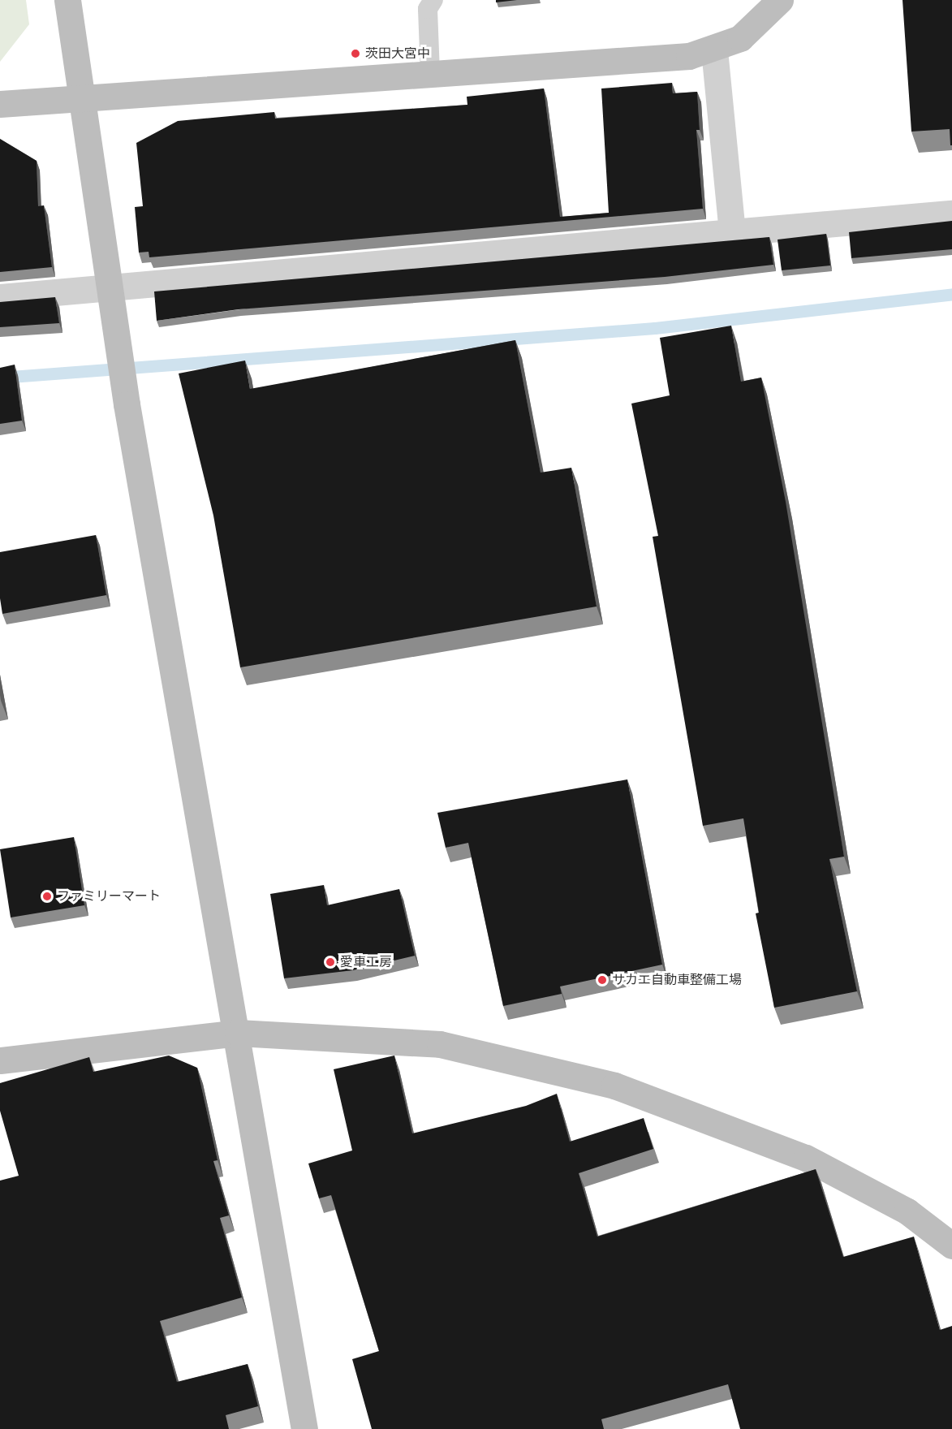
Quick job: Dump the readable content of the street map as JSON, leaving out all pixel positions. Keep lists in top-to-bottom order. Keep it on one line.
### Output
{"places":["茨田大宮中","ファミリーマート","愛車工房","サカエ自動車整備工場"]}
